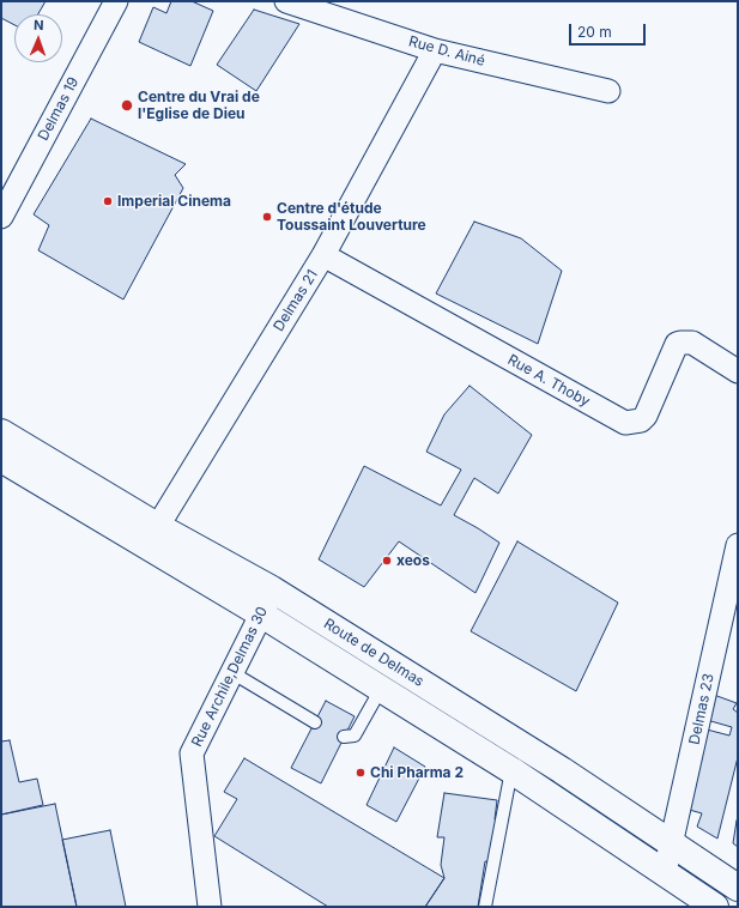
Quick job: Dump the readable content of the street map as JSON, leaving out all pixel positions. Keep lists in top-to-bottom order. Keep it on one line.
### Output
{"streets":{"main road":["Route de Delmas"],"street":["Rue D. Ainé","Delmas 19","Delmas 21","Rue A. Thoby","Rue Archile,Delmas 30","Delmas 23"]},"crossings":[["Rue D. Ainé","Delmas 21"],["Delmas 21","Rue A. Thoby"],["Delmas 21","Route de Delmas"],["Route de Delmas","Rue Archile,Delmas 30"],["Route de Delmas","Delmas 23"]],"places":["Centre du Vrai de l'Eglise de Dieu","Imperial Cinema","Centre d'étude Toussaint Louverture","xeos","Chi Pharma 2"],"scale_bar":"20 m","north":"top"}
